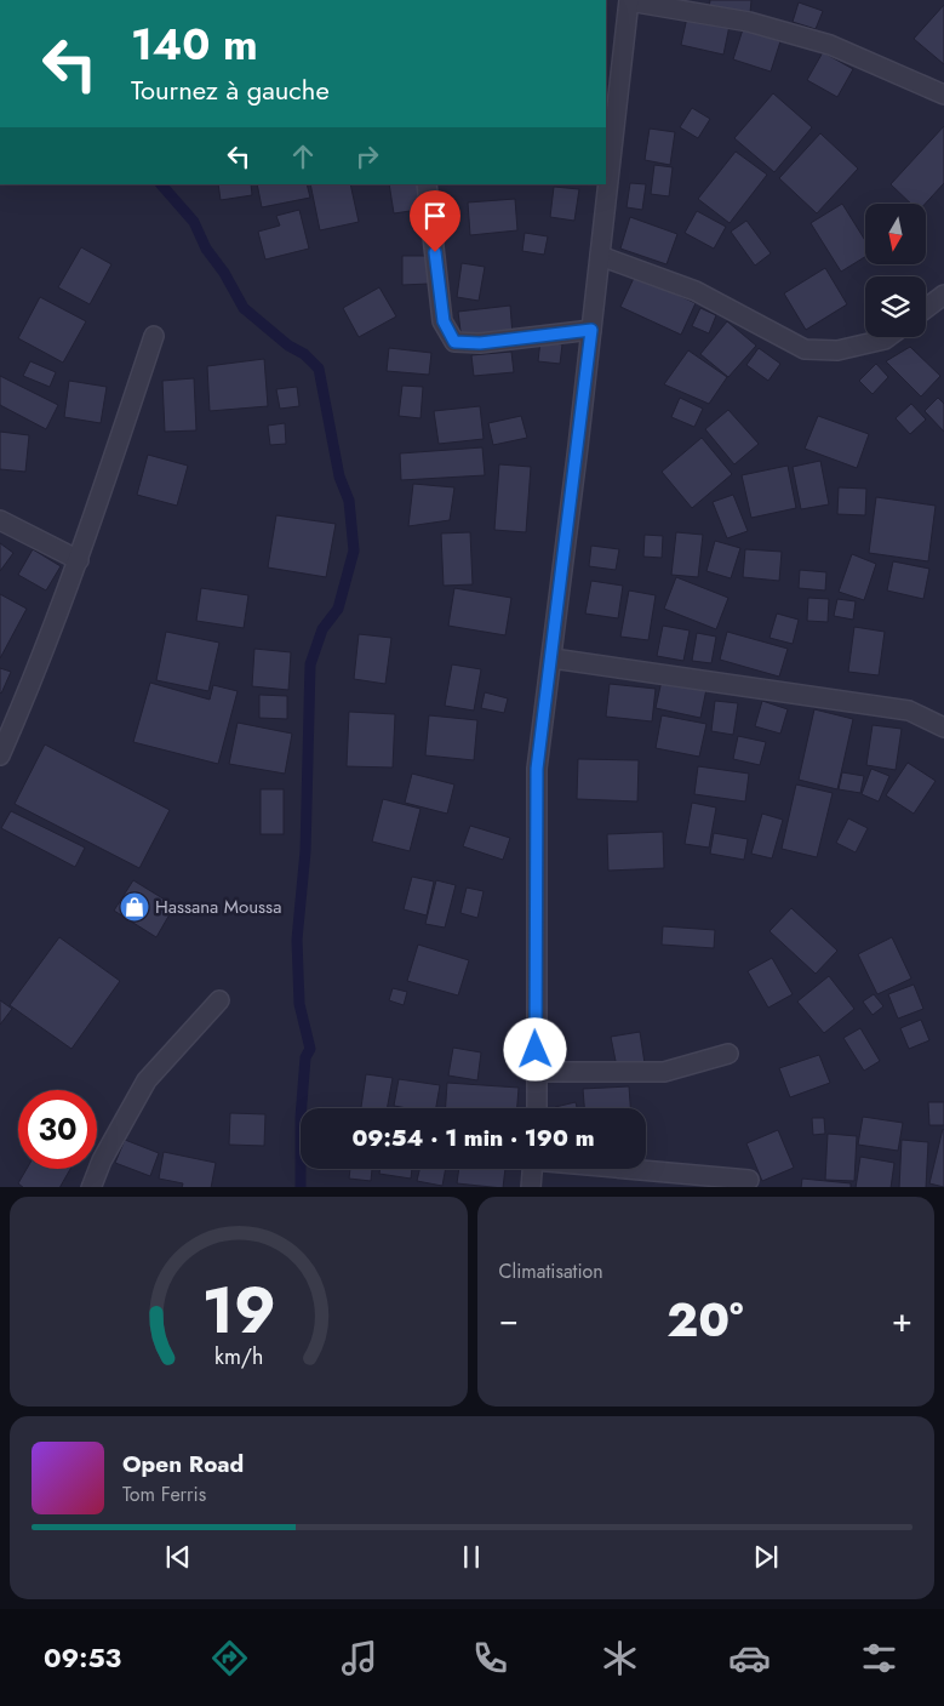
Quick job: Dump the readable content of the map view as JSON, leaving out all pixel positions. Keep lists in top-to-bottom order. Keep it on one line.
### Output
{"places":{"shop":["Hassana Moussa"]},"north":"bottom","page":{"turn":["140 m","Tournez à gauche"],"limit":"30","trip":"09:54 · 1 min · 190 m","tile":"Climatisation","heat":["−","20°","+"],"song":["Open Road","Tom Ferris"],"tabs":"09:53","gauge":["19","km/h"]}}
